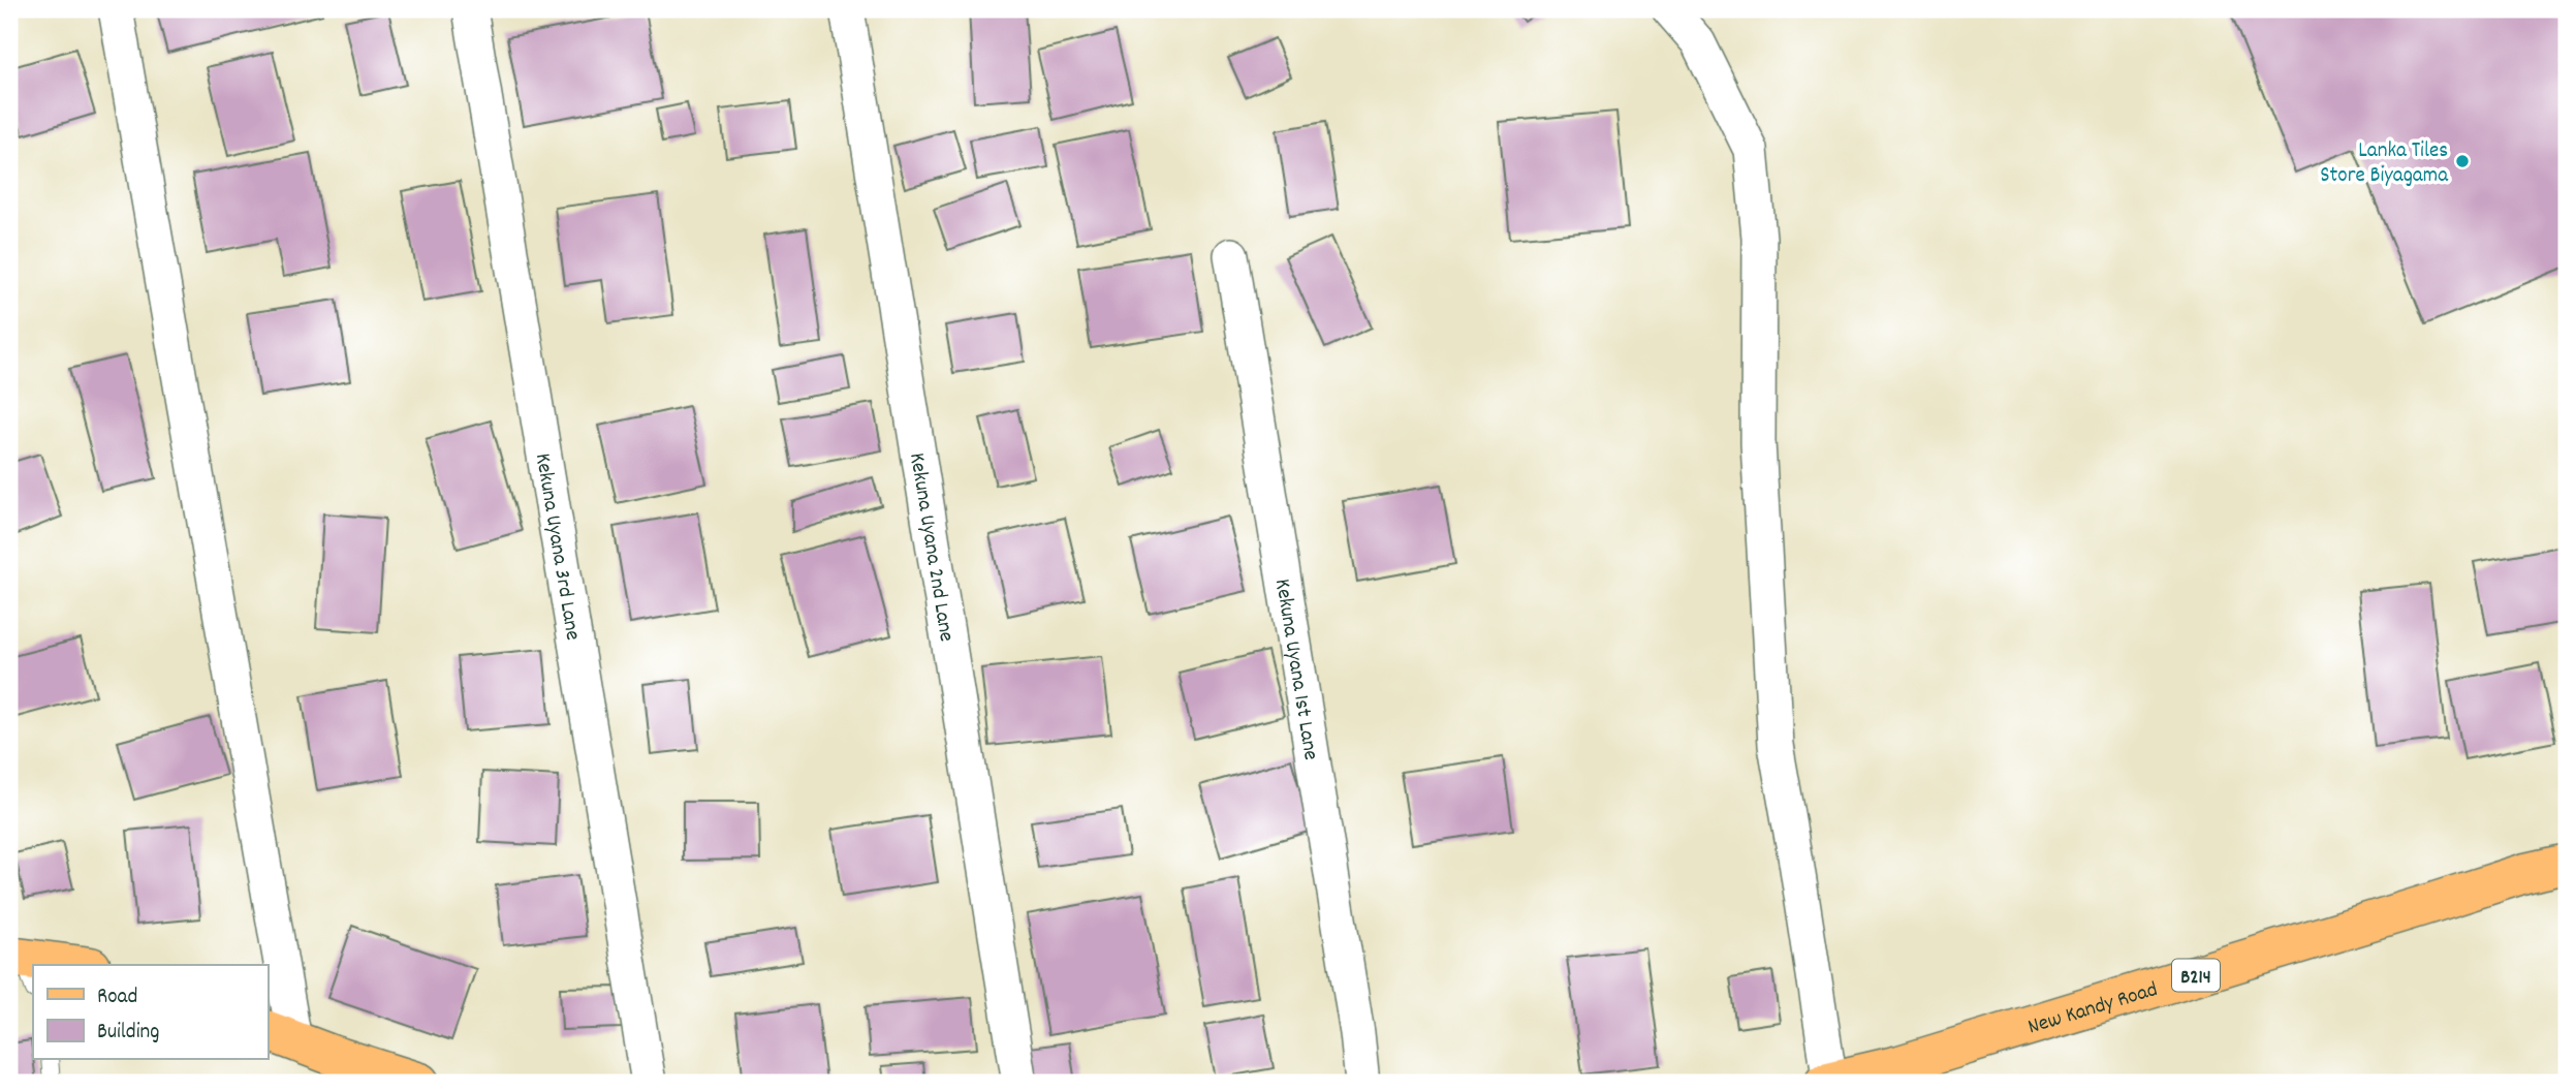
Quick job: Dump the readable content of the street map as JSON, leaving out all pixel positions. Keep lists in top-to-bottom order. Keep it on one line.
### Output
{"streets":{"main road":["B214","New Kandy Road"],"street":["Kekuna Uyana 3rd Lane","Kekuna Uyana 2nd Lane","Kekuna Uyana 1st Lane"]},"places":["Lanka Tiles Store Biyagama"],"legend":["Road","Building"]}
